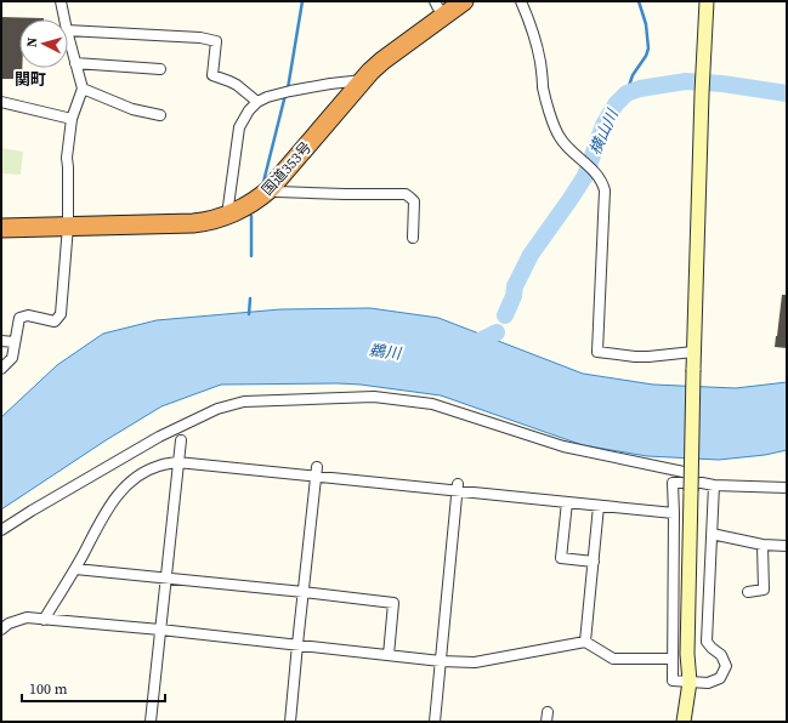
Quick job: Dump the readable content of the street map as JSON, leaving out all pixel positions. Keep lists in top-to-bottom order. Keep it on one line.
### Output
{"streets":{"highway":["国道353号"]},"districts":["関町"],"water":["横山川","鵜川"],"scale_bar":"100 m","north":"left"}
